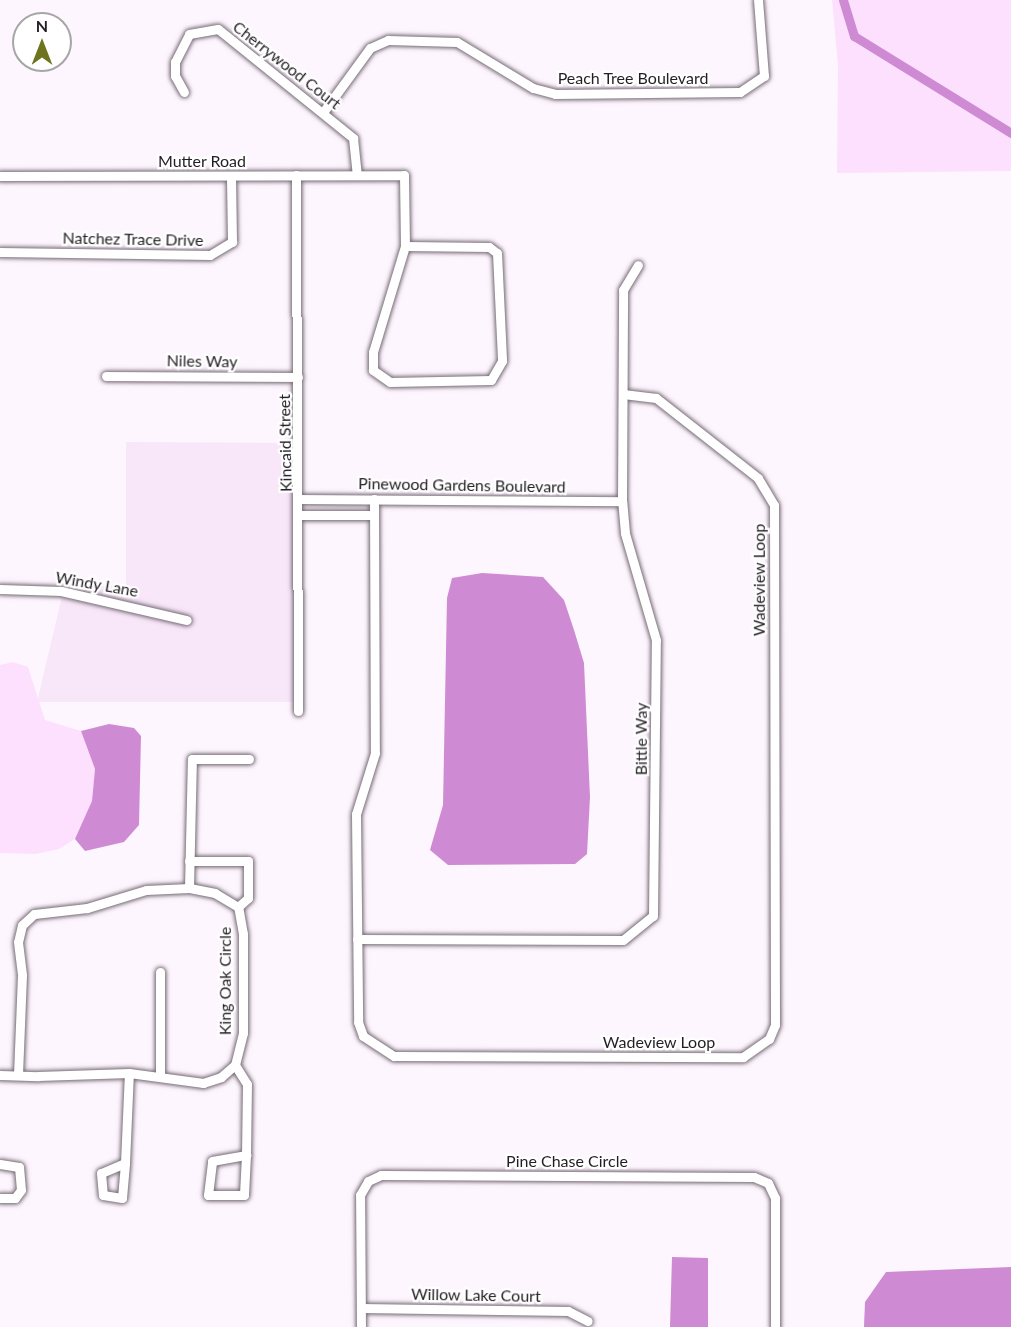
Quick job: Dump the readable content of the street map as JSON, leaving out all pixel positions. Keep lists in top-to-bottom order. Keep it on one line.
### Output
{"streets":{"street":["Cherrywood Court","Peach Tree Boulevard","Mutter Road","Natchez Trace Drive","Niles Way","Kincaid Street","Pinewood Gardens Boulevard","Wadeview Loop","Windy Lane","Bittle Way","King Oak Circle","Pine Chase Circle","Willow Lake Court"]},"crossings":[["Cherrywood Court","Peach Tree Boulevard"],["Cherrywood Court","Mutter Road"],["Mutter Road","Natchez Trace Drive"],["Mutter Road","Kincaid Street"],["Niles Way","Kincaid Street"],["Kincaid Street","Pinewood Gardens Boulevard"],["Pinewood Gardens Boulevard","Wadeview Loop"],["Pinewood Gardens Boulevard","Bittle Way"],["Wadeview Loop","Bittle Way"],["Pine Chase Circle","Willow Lake Court"]],"north":"top"}
